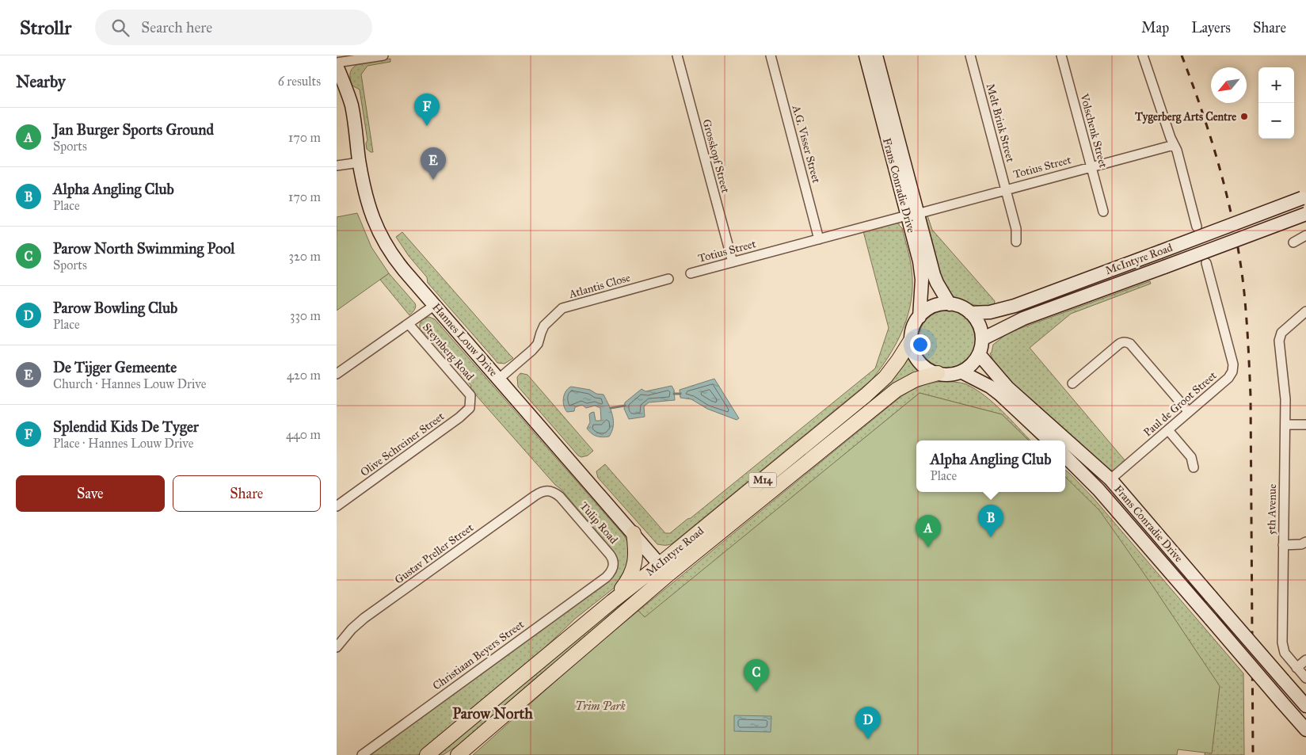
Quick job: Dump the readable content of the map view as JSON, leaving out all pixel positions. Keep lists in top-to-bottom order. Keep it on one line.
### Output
{"streets":{"main road":["Frans Conradie Drive","McIntyre Road","Hannes Louw Drive","M14"],"street":["Melt Brink Street","Volschenk Street","A.G. Visser Street","Grosskopf Street","Totius Street","Atlantis Close","Steynberg Road","Paul de Groot Street","Olive Schreiner Street","5th Avenue","Tulip Road","Gustav Preller Street","Christiaan Beyers Street"]},"crossings":[["Melt Brink Street","Totius Street"],["Volschenk Street","Totius Street"],["A.G. Visser Street","Totius Street"],["Grosskopf Street","Totius Street"],["Totius Street","Frans Conradie Drive"],["Frans Conradie Drive","McIntyre Road"],["Frans Conradie Drive","Paul de Groot Street"],["Frans Conradie Drive","M14"],["McIntyre Road","Hannes Louw Drive"],["McIntyre Road","M14"],["Atlantis Close","Hannes Louw Drive"],["Steynberg Road","Olive Schreiner Street"],["Tulip Road","Gustav Preller Street"],["Tulip Road","Christiaan Beyers Street"]],"districts":["Parow North"],"parks":["Trim Park"],"places":["Tygerberg Arts Centre"],"north":"bottom left","page":{"header":"Strollr","search":"Search here","nav":["Map","Layers","Share"],"heading":["Nearby","6 results"],"map_buttons":["+","−"],"pins":["F","E","B","A","C","D"],"list":[{"mark":"A","name":"Jan Burger Sports Ground","note":"Sports","value":"170 m"},{"mark":"B","name":"Alpha Angling Club","note":"Place","value":"170 m"},{"mark":"C","name":"Parow North Swimming Pool","note":"Sports","value":"320 m"},{"mark":"D","name":"Parow Bowling Club","note":"Place","value":"330 m"},{"mark":"E","name":"De Tijger Gemeente","note":"Church · Hannes Louw Drive","value":"420 m"},{"mark":"F","name":"Splendid Kids De Tyger","note":"Place · Hannes Louw Drive","value":"440 m"}],"popup":["Alpha Angling Club","Place"],"buttons":["Save","Share"]}}
